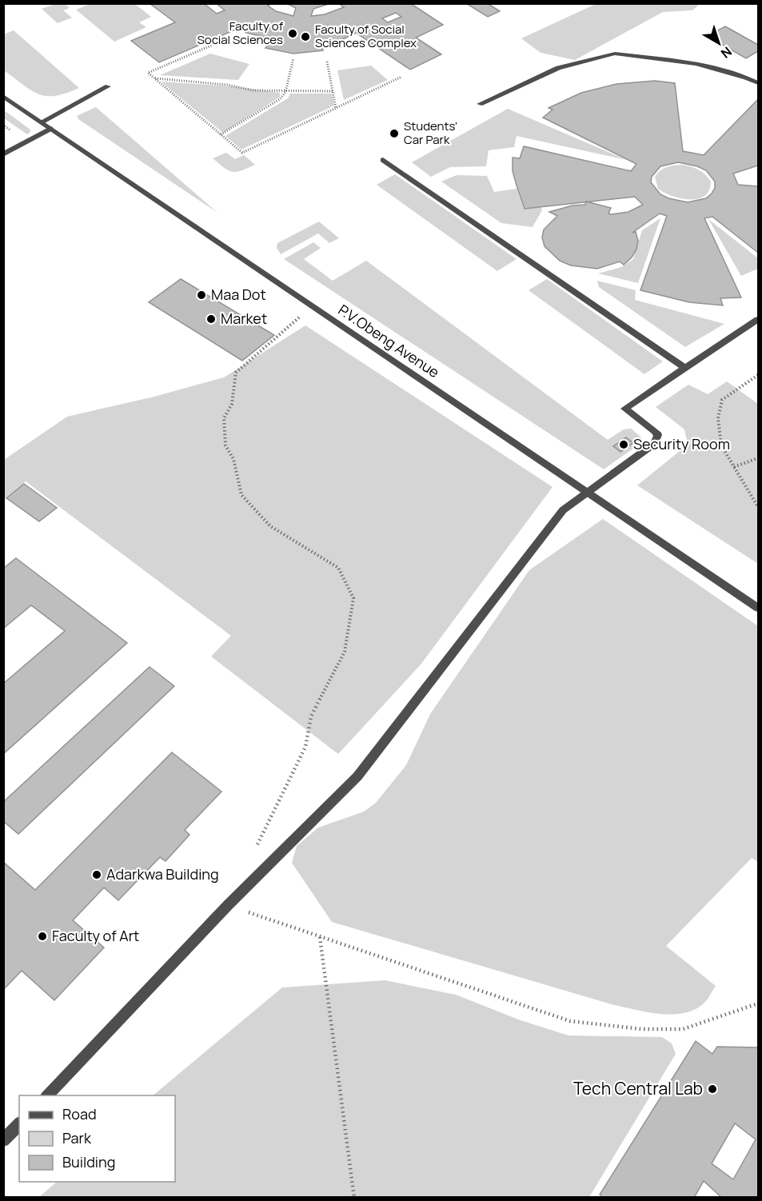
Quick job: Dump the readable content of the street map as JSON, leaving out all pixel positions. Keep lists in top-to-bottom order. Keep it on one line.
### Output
{"streets":{"street":["P.V.Obeng Avenue"]},"places":["Faculty of Social Sciences","Faculty of Social Sciences Complex","Students' Car Park","Maa Dot","Market","Security Room","Adarkwa Building","Faculty of Art","Tech Central Lab"],"legend":["Road","Park","Building"],"north":"bottom right"}
